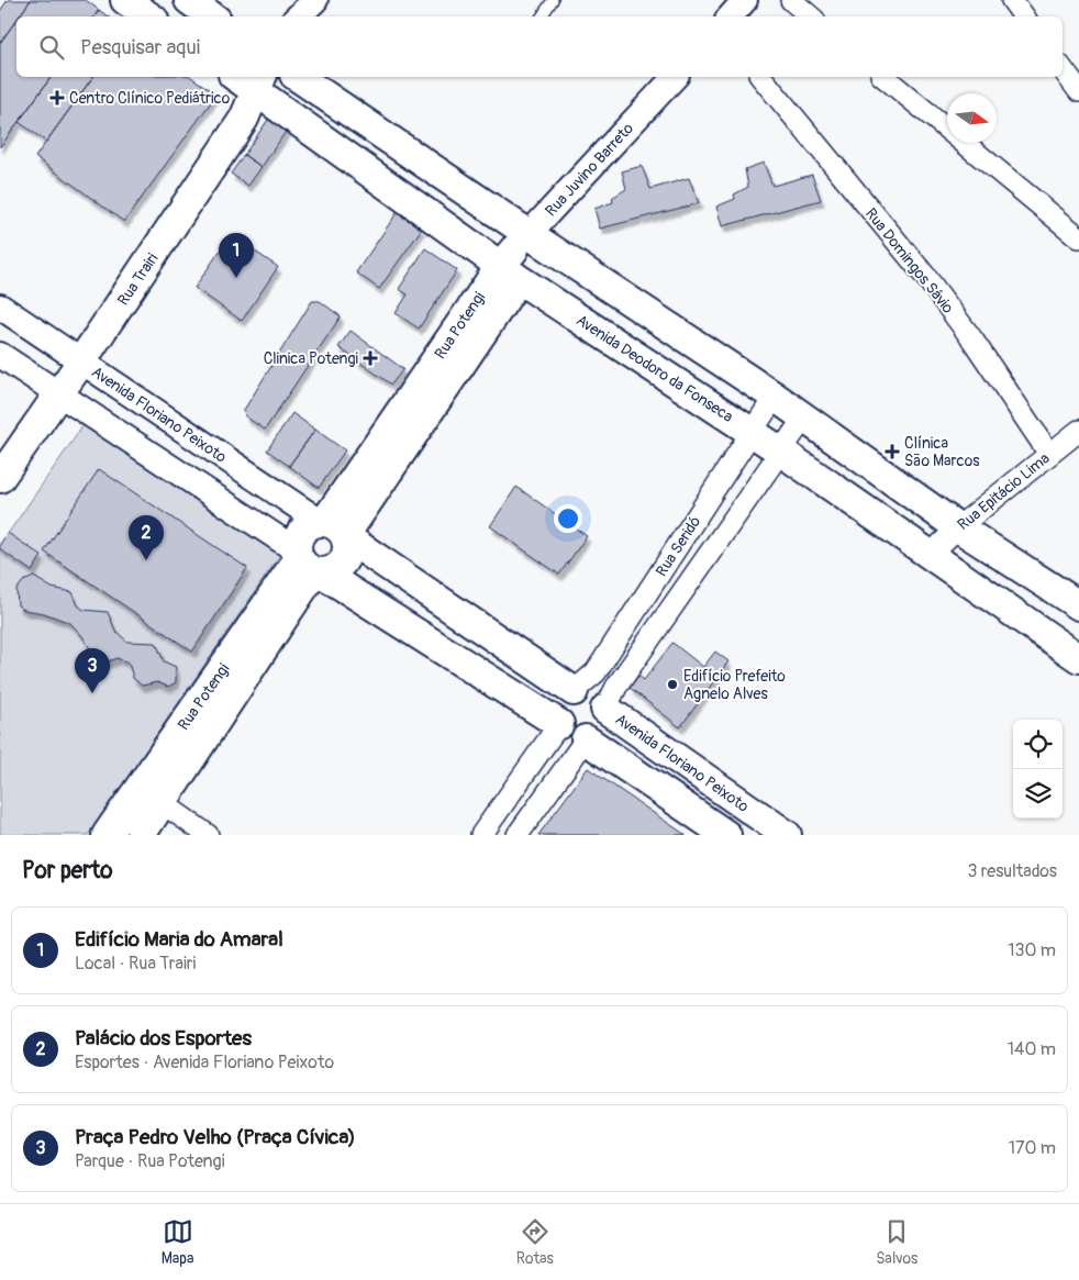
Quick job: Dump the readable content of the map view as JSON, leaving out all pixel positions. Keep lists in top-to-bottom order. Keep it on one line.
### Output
{"streets":{"main road":["Rua Juvino Barreto","Rua Trairi","Rua Potengi","Avenida Deodoro da Fonseca","Avenida Floriano Peixoto"],"street":["Rua Domingos Sávio","Rua Epitácio Lima","Rua Seridó"]},"crossings":[["Rua Juvino Barreto","Rua Potengi"],["Rua Juvino Barreto","Avenida Deodoro da Fonseca"],["Rua Domingos Sávio","Rua Epitácio Lima"],["Rua Trairi","Avenida Deodoro da Fonseca"],["Rua Trairi","Avenida Floriano Peixoto"],["Rua Potengi","Avenida Deodoro da Fonseca"],["Rua Potengi","Avenida Floriano Peixoto"],["Avenida Deodoro da Fonseca","Rua Epitácio Lima"],["Avenida Deodoro da Fonseca","Rua Seridó"],["Avenida Floriano Peixoto","Rua Seridó"]],"places":{"health":["Centro Clínico Pediátrico","Clinica Potengi","Clínica São Marcos"],"other":["Edifício Prefeito Agnelo Alves"]},"north":"right","page":{"search":"Pesquisar aqui","pins":["1","2","3"],"heading":["Por perto","3 resultados"],"list":[{"mark":"1","name":"Edifício Maria do Amaral","note":"Local · Rua Trairi","value":"130 m"},{"mark":"2","name":"Palácio dos Esportes","note":"Esportes · Avenida Floriano Peixoto","value":"140 m"},{"mark":"3","name":"Praça Pedro Velho (Praça Cívica)","note":"Parque · Rua Potengi","value":"170 m"}],"nav":["Mapa","Rotas","Salvos"]}}
